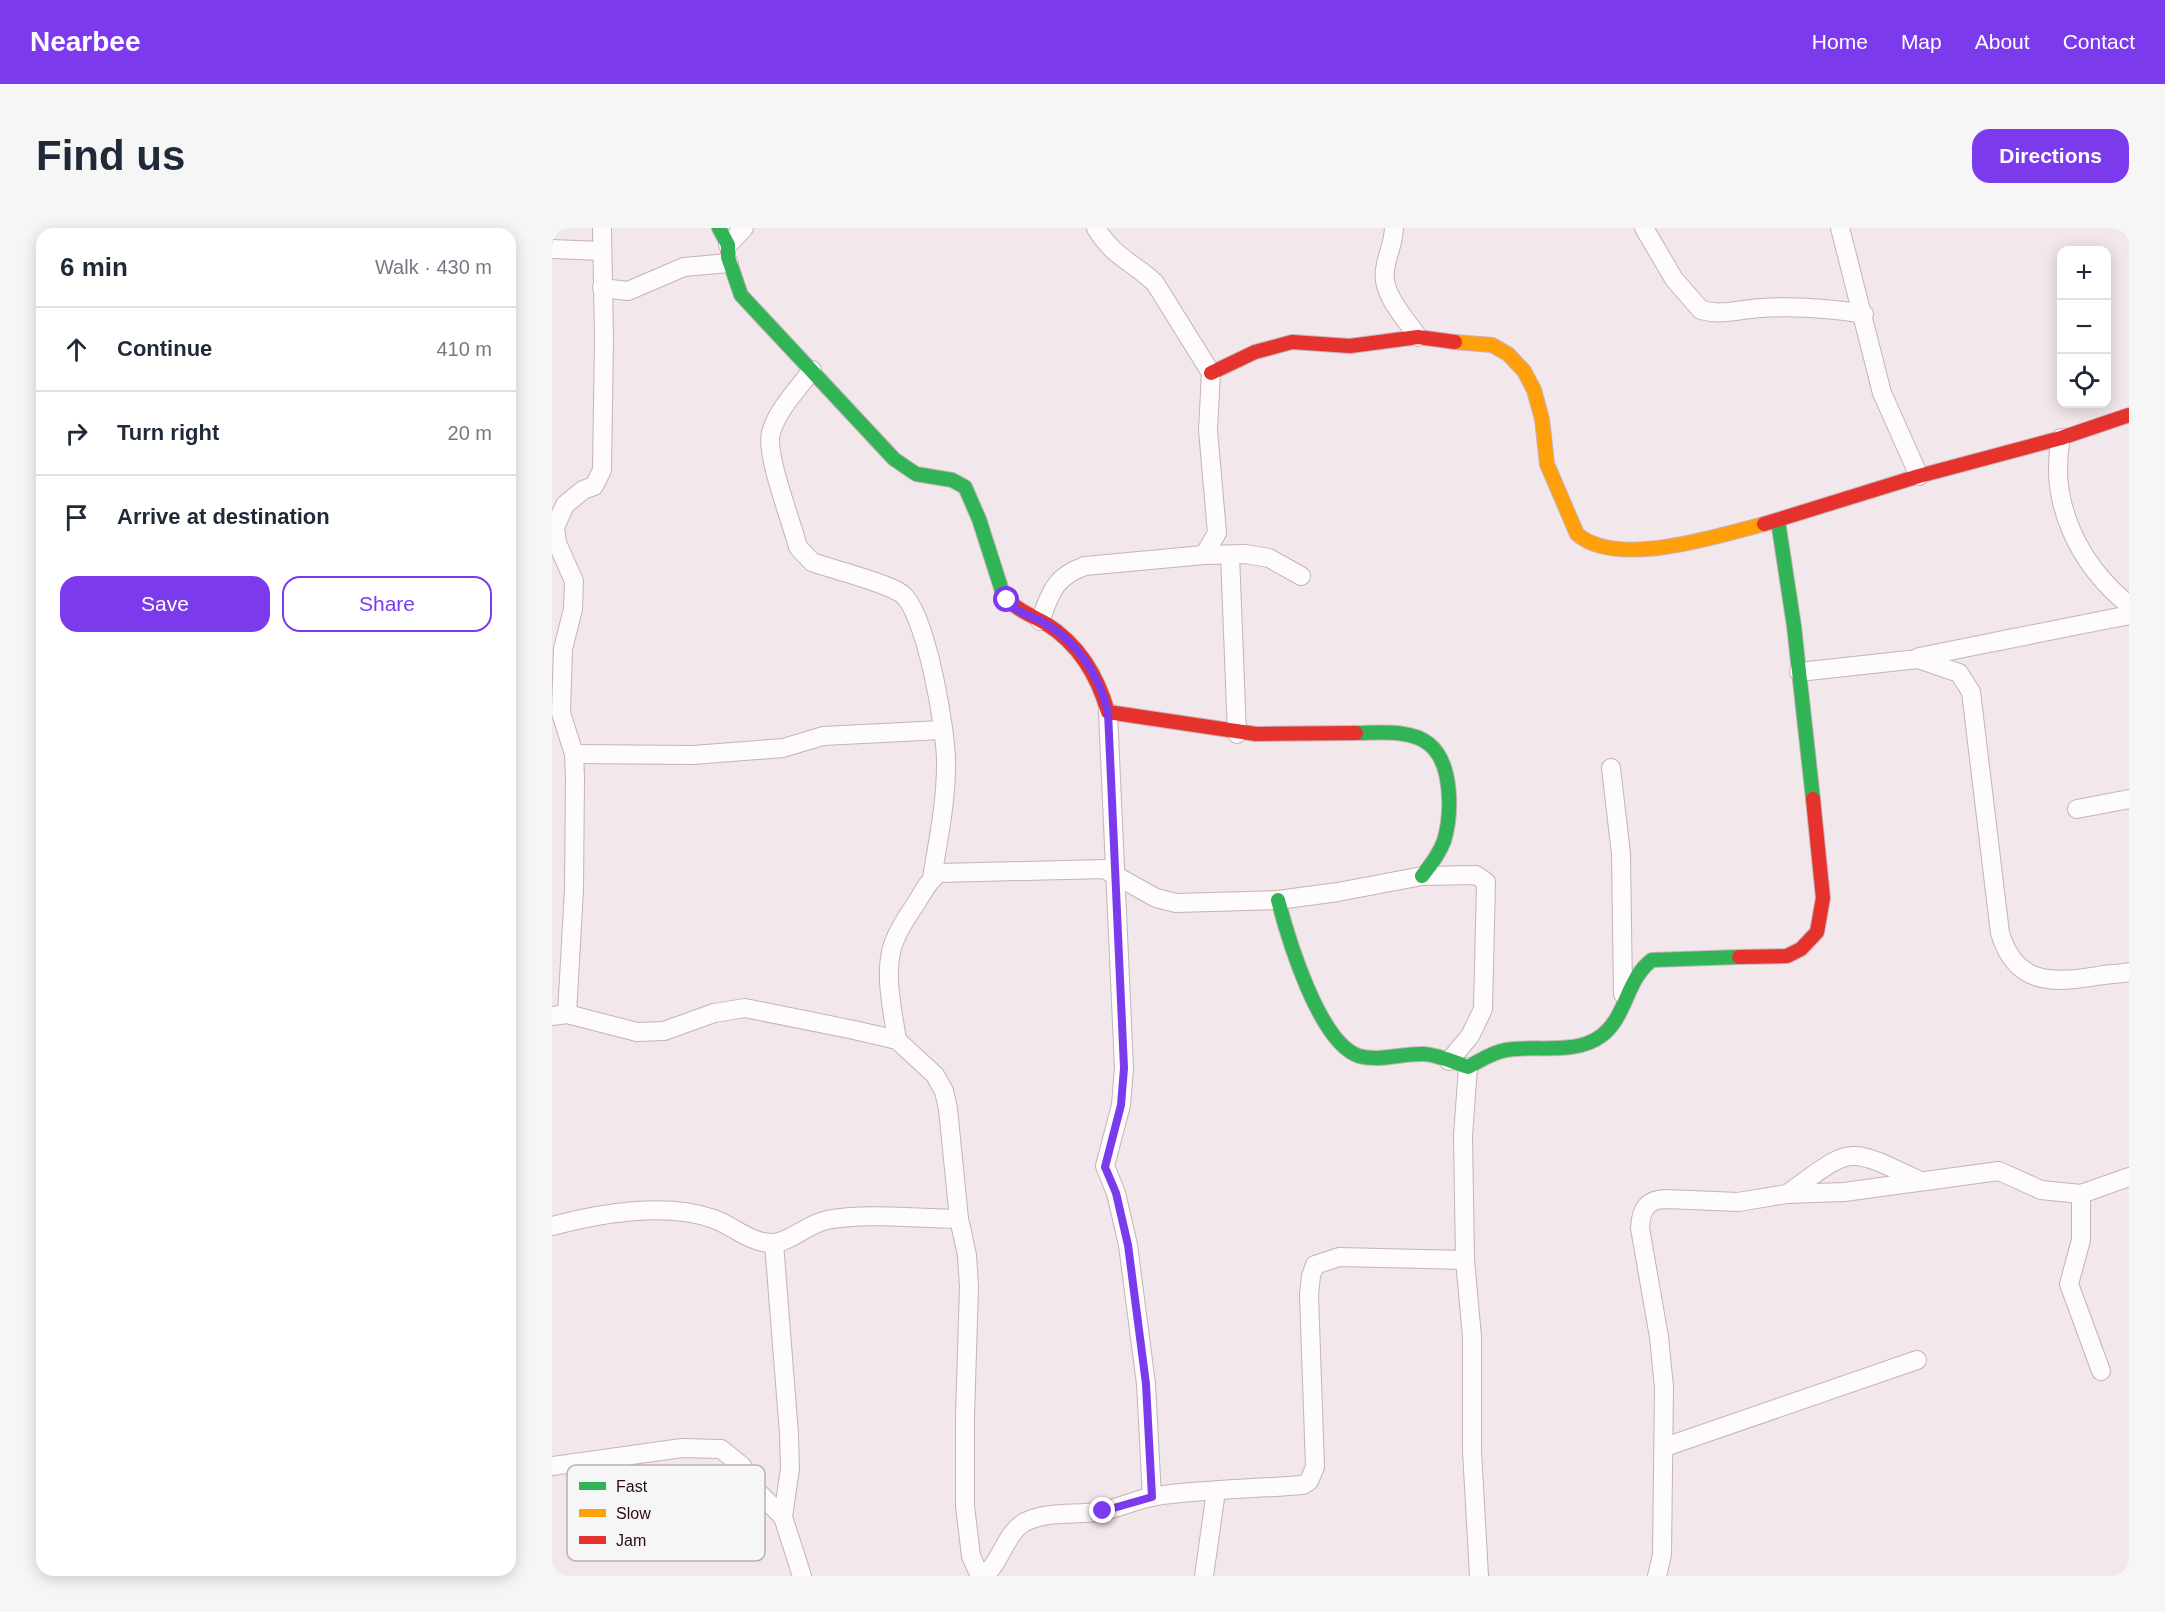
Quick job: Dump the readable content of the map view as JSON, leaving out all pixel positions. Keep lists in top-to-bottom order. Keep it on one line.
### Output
{"legend":["Fast","Slow","Jam"],"page":{"header":"Nearbee","nav":["Home","Map","About","Contact"],"buttons":["Directions",["Save","Share"]],"title":"Find us","heading":["6 min","Walk · 430 m"],"map_buttons":["+","−"],"list":[["Continue","410 m"],["Turn right","20 m"],"Arrive at destination"]}}
